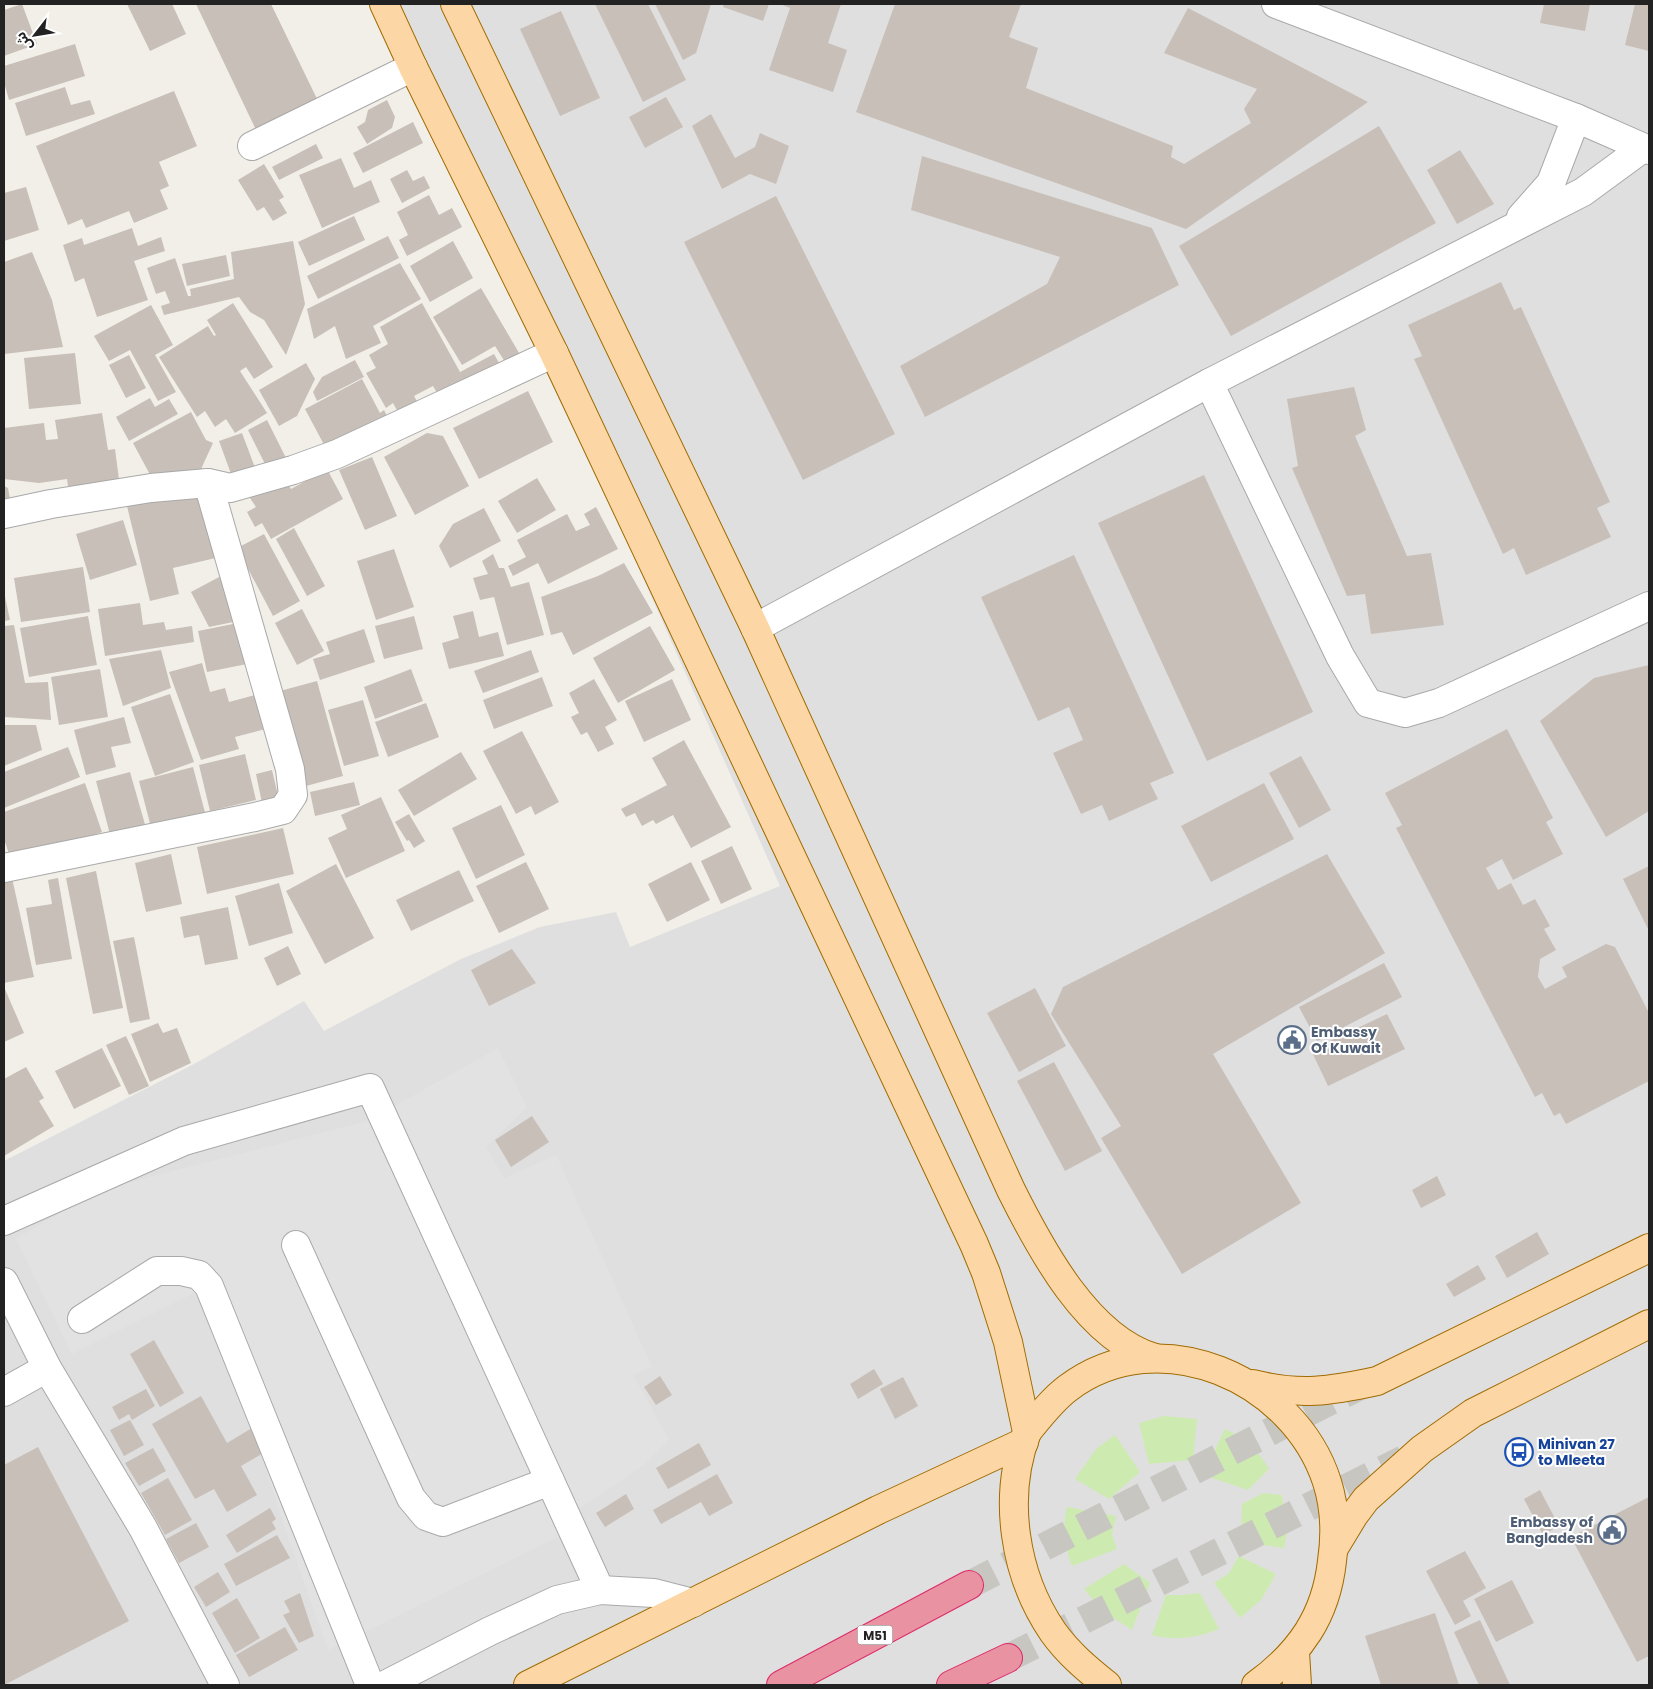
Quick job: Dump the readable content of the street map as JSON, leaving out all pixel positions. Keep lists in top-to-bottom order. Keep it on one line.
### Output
{"streets":{"highway":["M51"]},"places":{"public building":["Embassy Of Kuwait","Embassy of Bangladesh"],"bus stop":["Minivan 27 to Mleeta"]},"north":"bottom left"}
